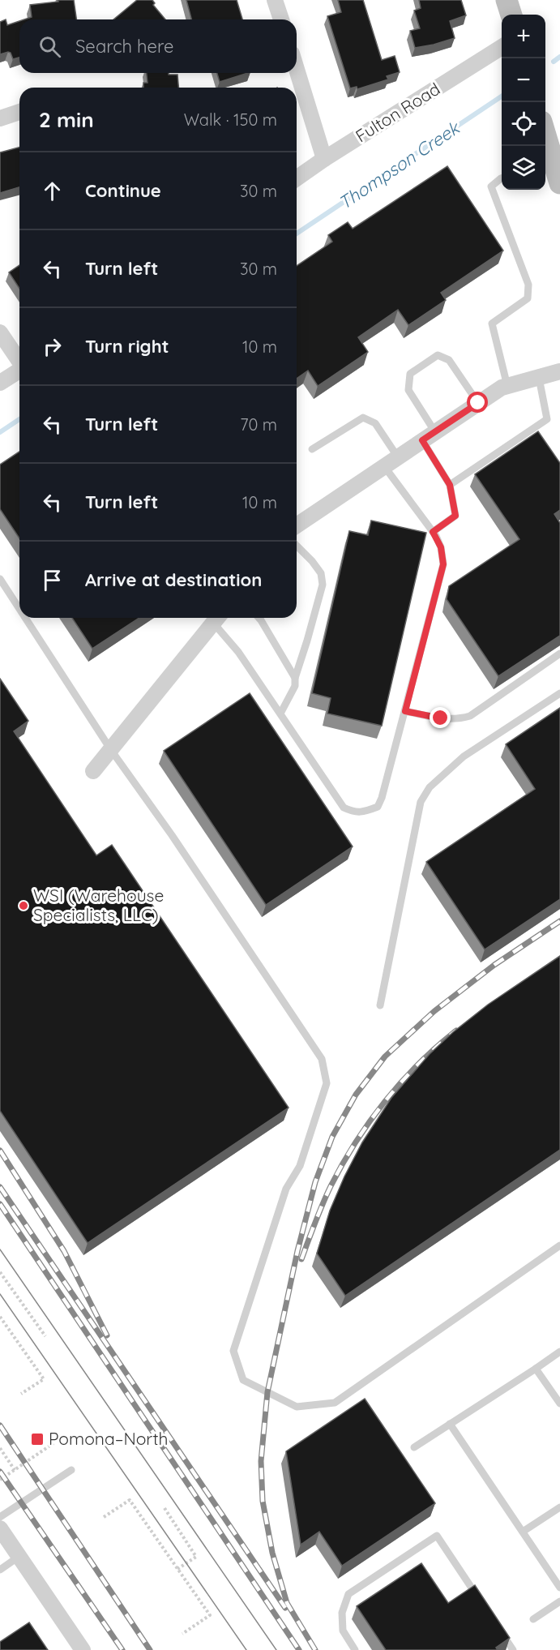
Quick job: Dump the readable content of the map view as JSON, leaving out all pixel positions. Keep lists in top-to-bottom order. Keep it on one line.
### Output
{"streets":{"street":["Fulton Road"]},"water":["Thompson Creek"],"places":{"other":["WSI (Warehouse Specialists, LLC)"],"transit":["Pomona–North"]},"page":{"map_buttons":["+","−"],"search":"Search here","heading":["2 min","Walk · 150 m"],"list":[["Continue","30 m"],["Turn left","30 m"],["Turn right","10 m"],["Turn left","70 m"],["Turn left","10 m"],"Arrive at destination"]}}
